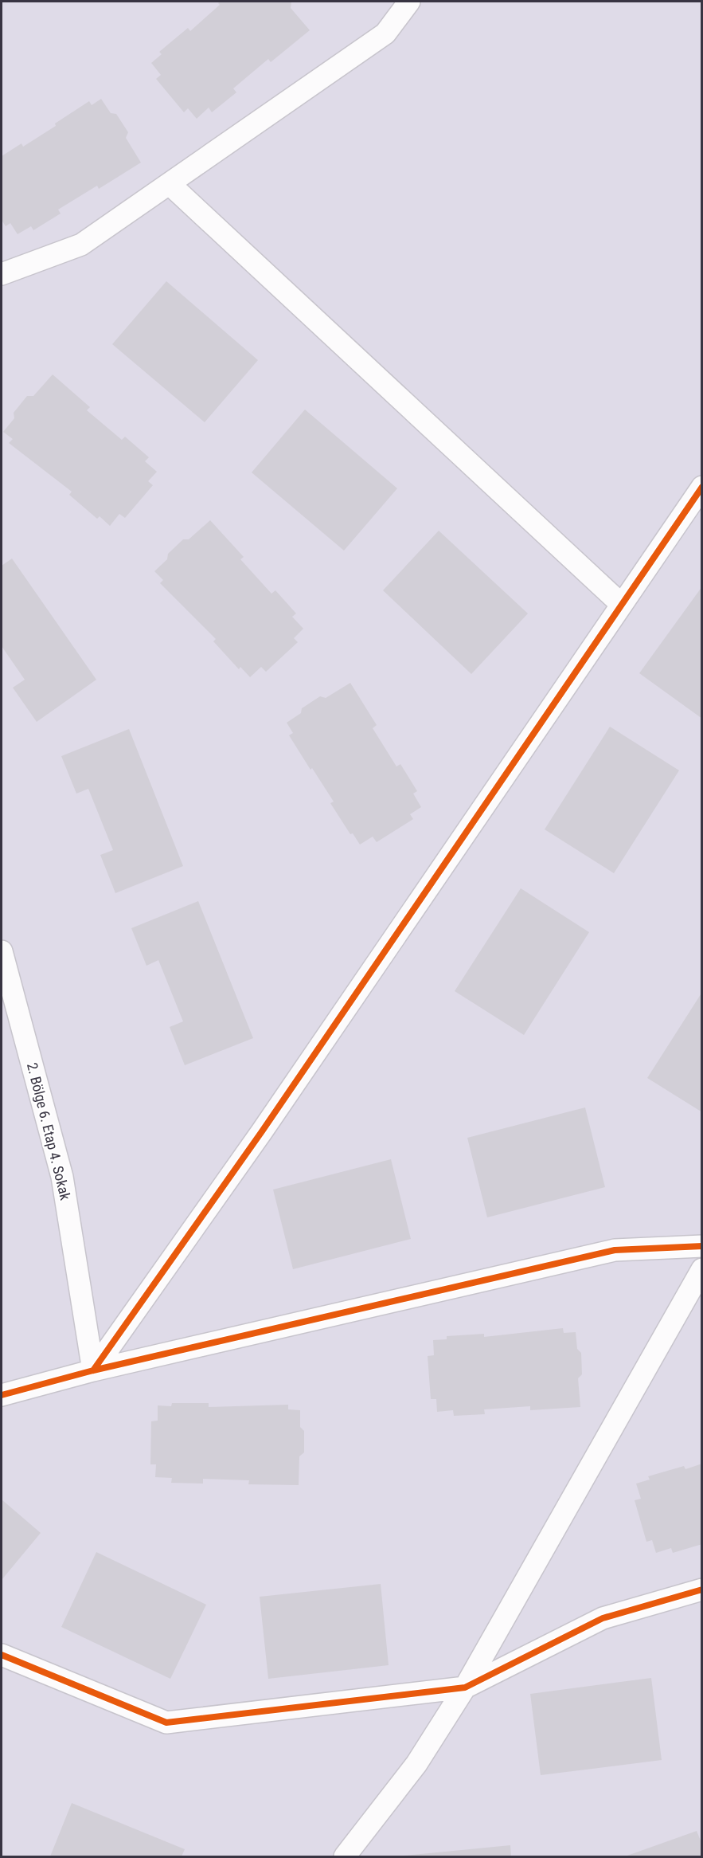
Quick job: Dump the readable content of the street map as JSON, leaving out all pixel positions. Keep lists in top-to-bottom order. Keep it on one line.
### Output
{"streets":{"street":["2. Bölge 6. Etap 4. Sokak"]}}
